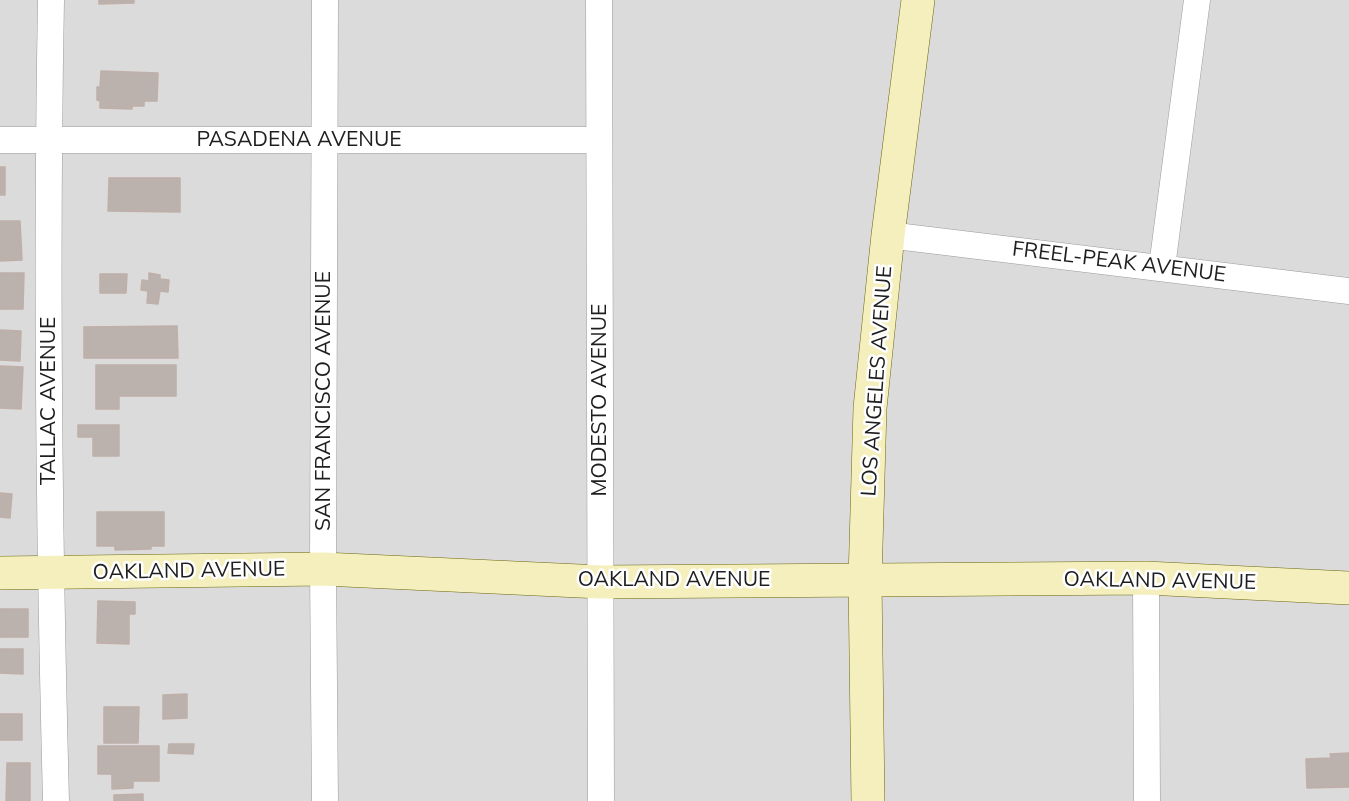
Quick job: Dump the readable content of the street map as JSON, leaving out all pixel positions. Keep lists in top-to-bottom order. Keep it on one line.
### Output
{"streets":{"street":["PASADENA AVENUE","FREEL-PEAK AVENUE","LOS ANGELES AVENUE","MODESTO AVENUE","TALLAC AVENUE","SAN FRANCISCO AVENUE","OAKLAND AVENUE"]},"crossings":[["PASADENA AVENUE","MODESTO AVENUE"],["PASADENA AVENUE","TALLAC AVENUE"],["PASADENA AVENUE","SAN FRANCISCO AVENUE"],["FREEL-PEAK AVENUE","LOS ANGELES AVENUE"],["LOS ANGELES AVENUE","OAKLAND AVENUE"],["MODESTO AVENUE","OAKLAND AVENUE"],["TALLAC AVENUE","OAKLAND AVENUE"],["SAN FRANCISCO AVENUE","OAKLAND AVENUE"]]}
